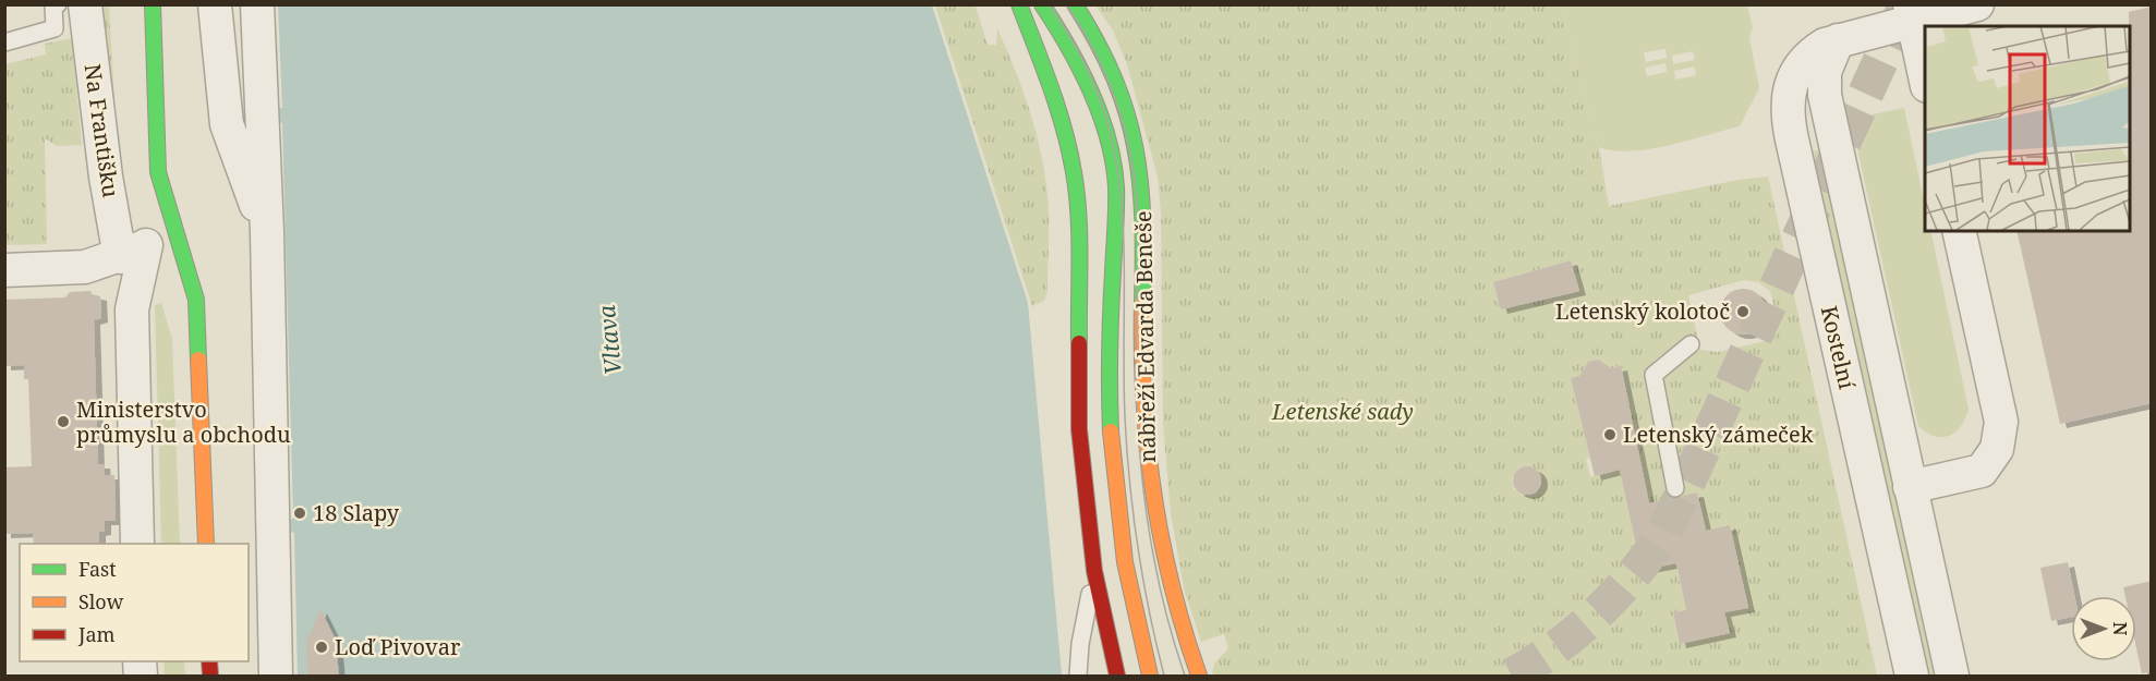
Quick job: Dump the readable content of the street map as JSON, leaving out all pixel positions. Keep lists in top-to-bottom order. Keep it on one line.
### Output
{"streets":{"main road":["nábřeží Edvarda Beneše"],"street":["Na Františku","Kostelní"]},"water":["Vltava"],"parks":["Letenské sady"],"places":["Letenský kolotoč","Ministerstvo průmyslu a obchodu","Letenský zámeček","18 Slapy","Loď Pivovar"],"legend":["Fast","Slow","Jam"],"north":"right"}
